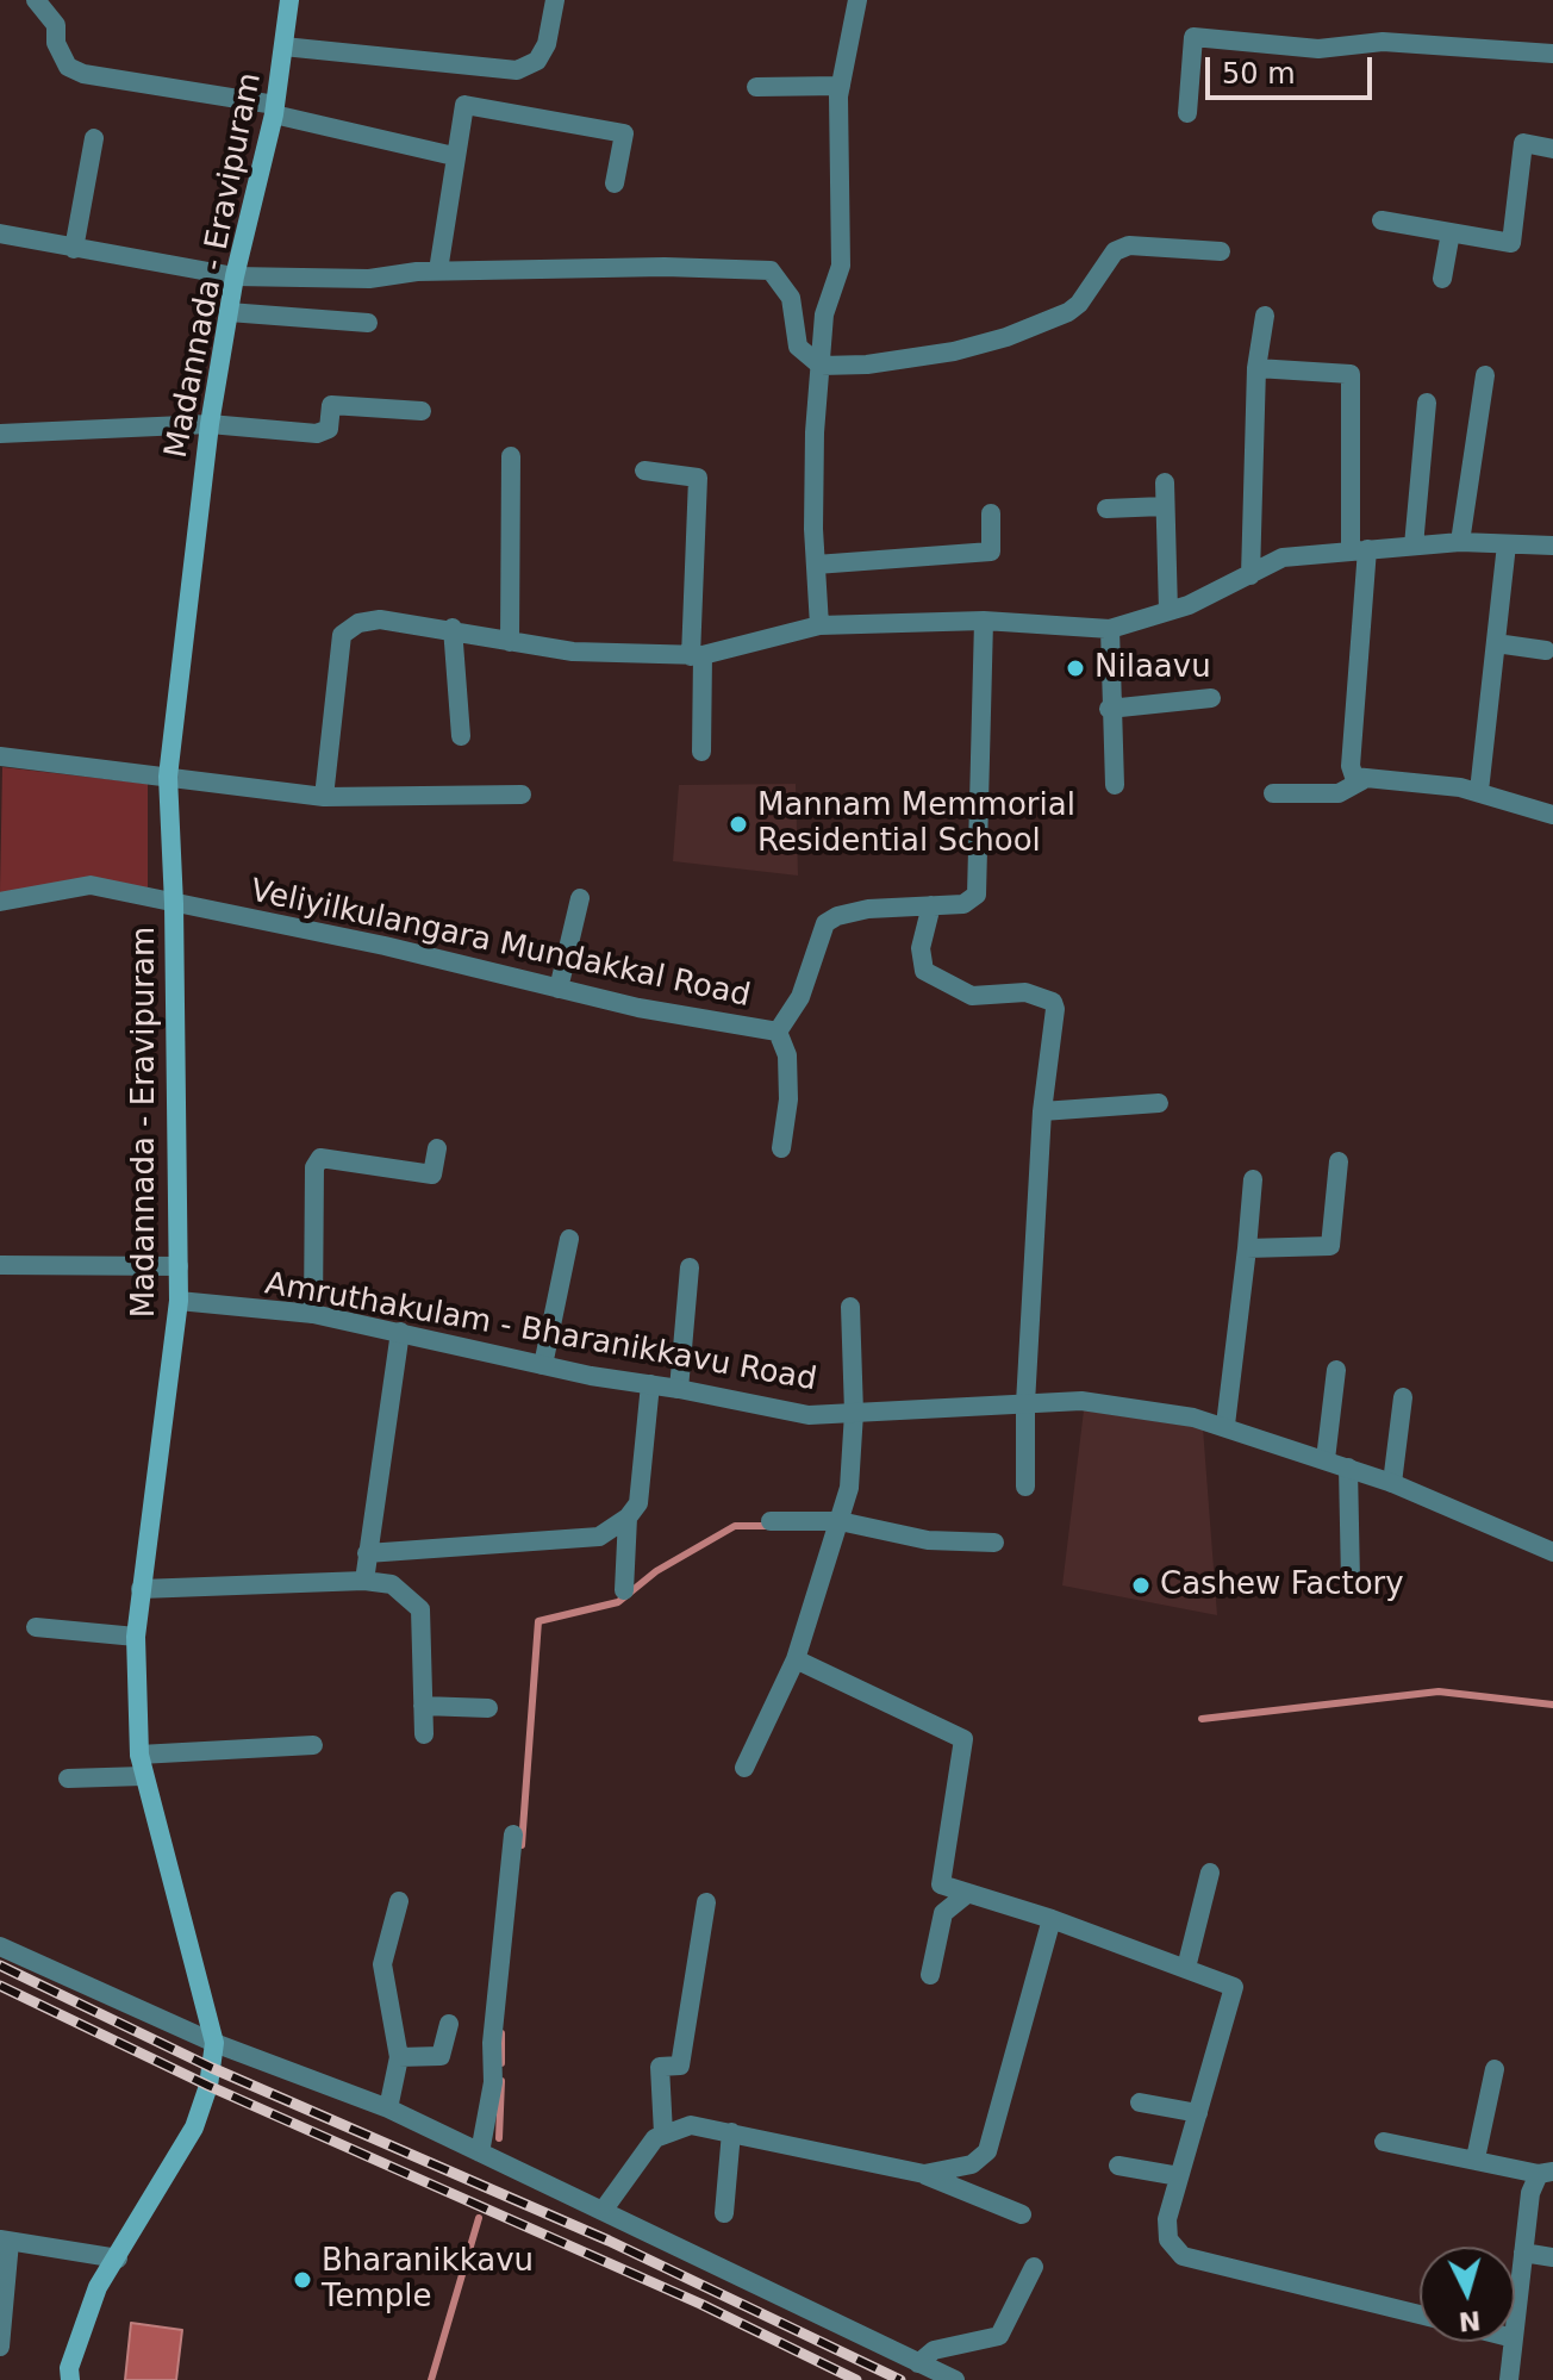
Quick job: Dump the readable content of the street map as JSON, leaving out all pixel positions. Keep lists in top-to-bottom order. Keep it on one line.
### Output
{"streets":{"main road":["Madannada - Eravipuram"],"street":["Veliyilkulangara Mundakkal Road","Amruthakulam - Bharanikkavu Road"]},"crossings":[["Madannada - Eravipuram","Veliyilkulangara Mundakkal Road"],["Madannada - Eravipuram","Amruthakulam - Bharanikkavu Road"]],"places":["Nilaavu","Mannam Memmorial Residential School","Cashew Factory","Bharanikkavu Temple"],"scale_bar":"50 m","north":"bottom"}
